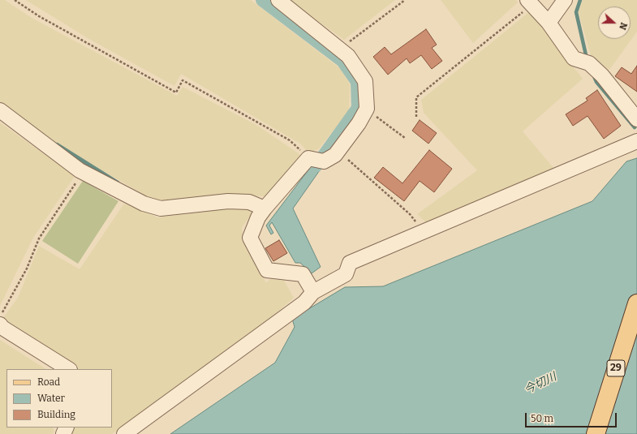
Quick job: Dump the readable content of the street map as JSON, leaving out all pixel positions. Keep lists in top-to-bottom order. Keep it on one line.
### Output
{"streets":{"main road":["29"]},"water":["今切川"],"legend":["Road","Water","Building"],"scale_bar":"50 m","north":"right"}
